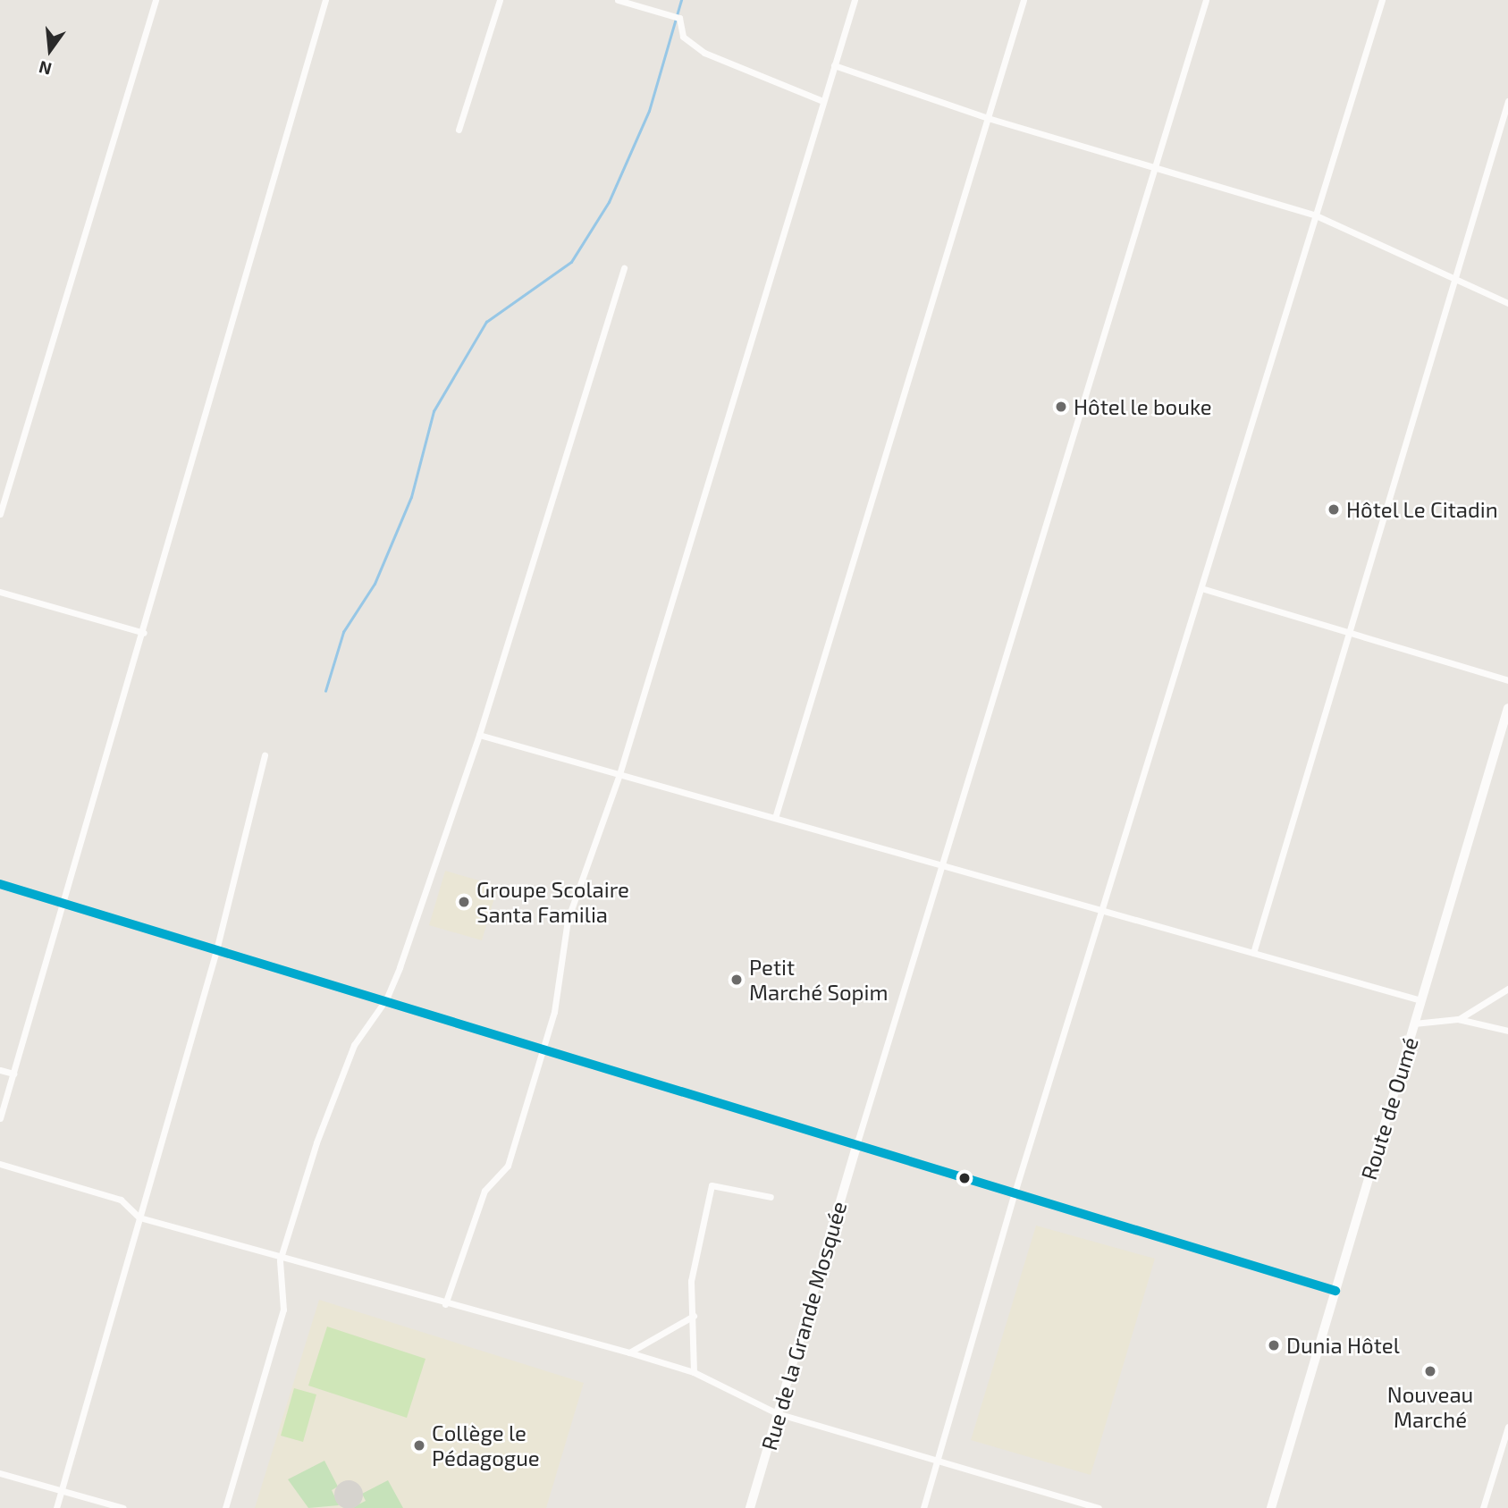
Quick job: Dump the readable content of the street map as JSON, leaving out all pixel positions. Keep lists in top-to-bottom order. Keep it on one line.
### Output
{"streets":{"street":["Route de Oumé","Rue de la Grande Mosquée"]},"places":["Hôtel le bouke","Hôtel Le Citadin","Groupe Scolaire Santa Familia","Petit Marché Sopim","Dunia Hôtel","Nouveau Marché","Collège le Pédagogue"],"north":"bottom"}
